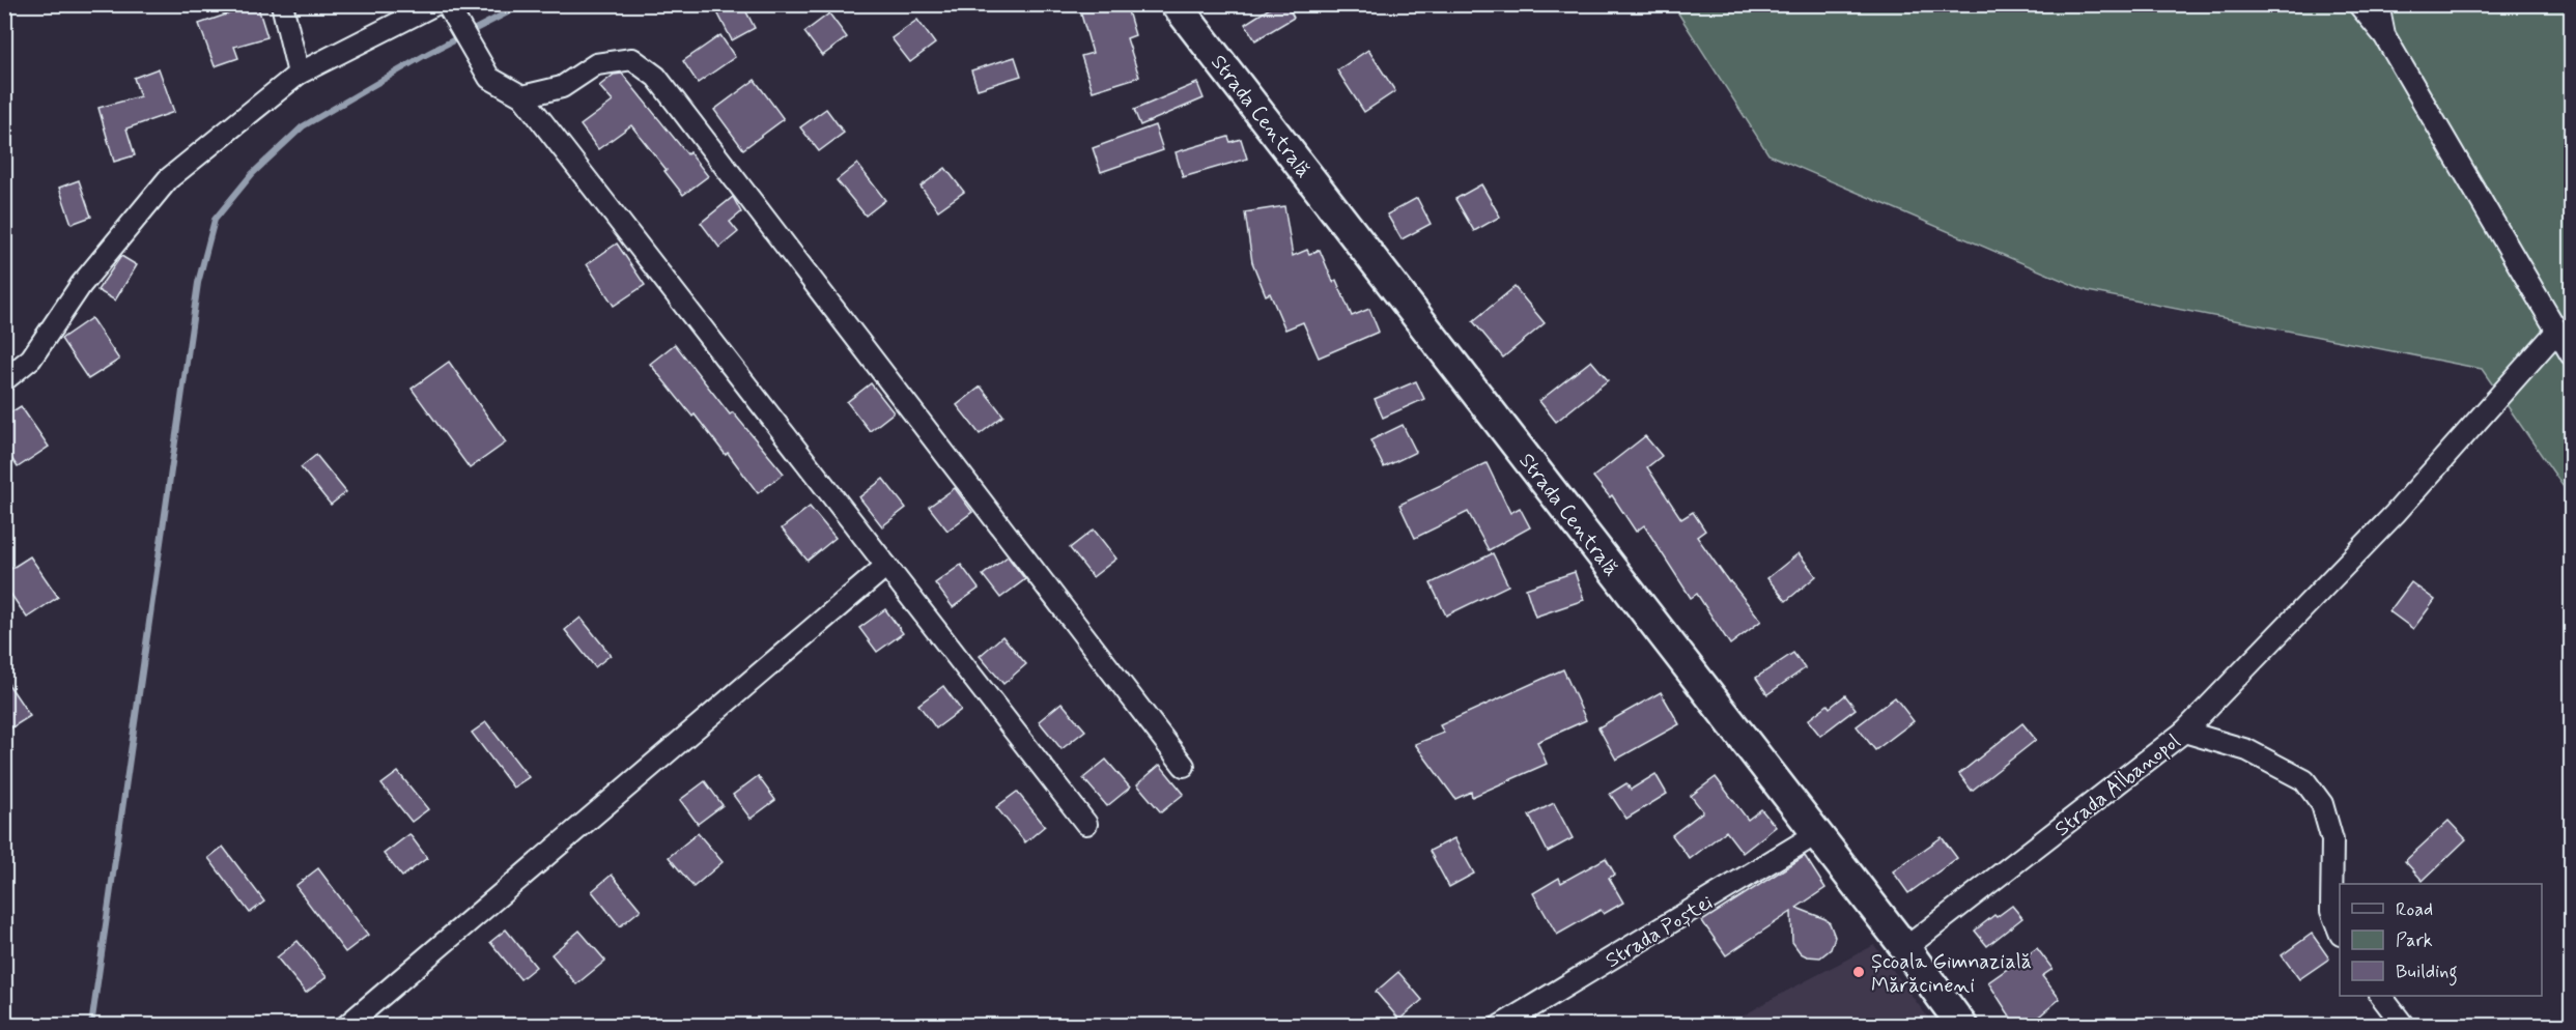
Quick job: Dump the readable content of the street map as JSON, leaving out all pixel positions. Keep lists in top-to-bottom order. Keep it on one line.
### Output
{"streets":{"main road":["Strada Centrală"],"street":["Strada Albanopol","Strada Poștei"]},"crossings":[["Strada Centrală","Strada Albanopol"],["Strada Centrală","Strada Poștei"]],"places":["Școala Gimnazială Mărăcineni"],"legend":["Road","Park","Building"]}
